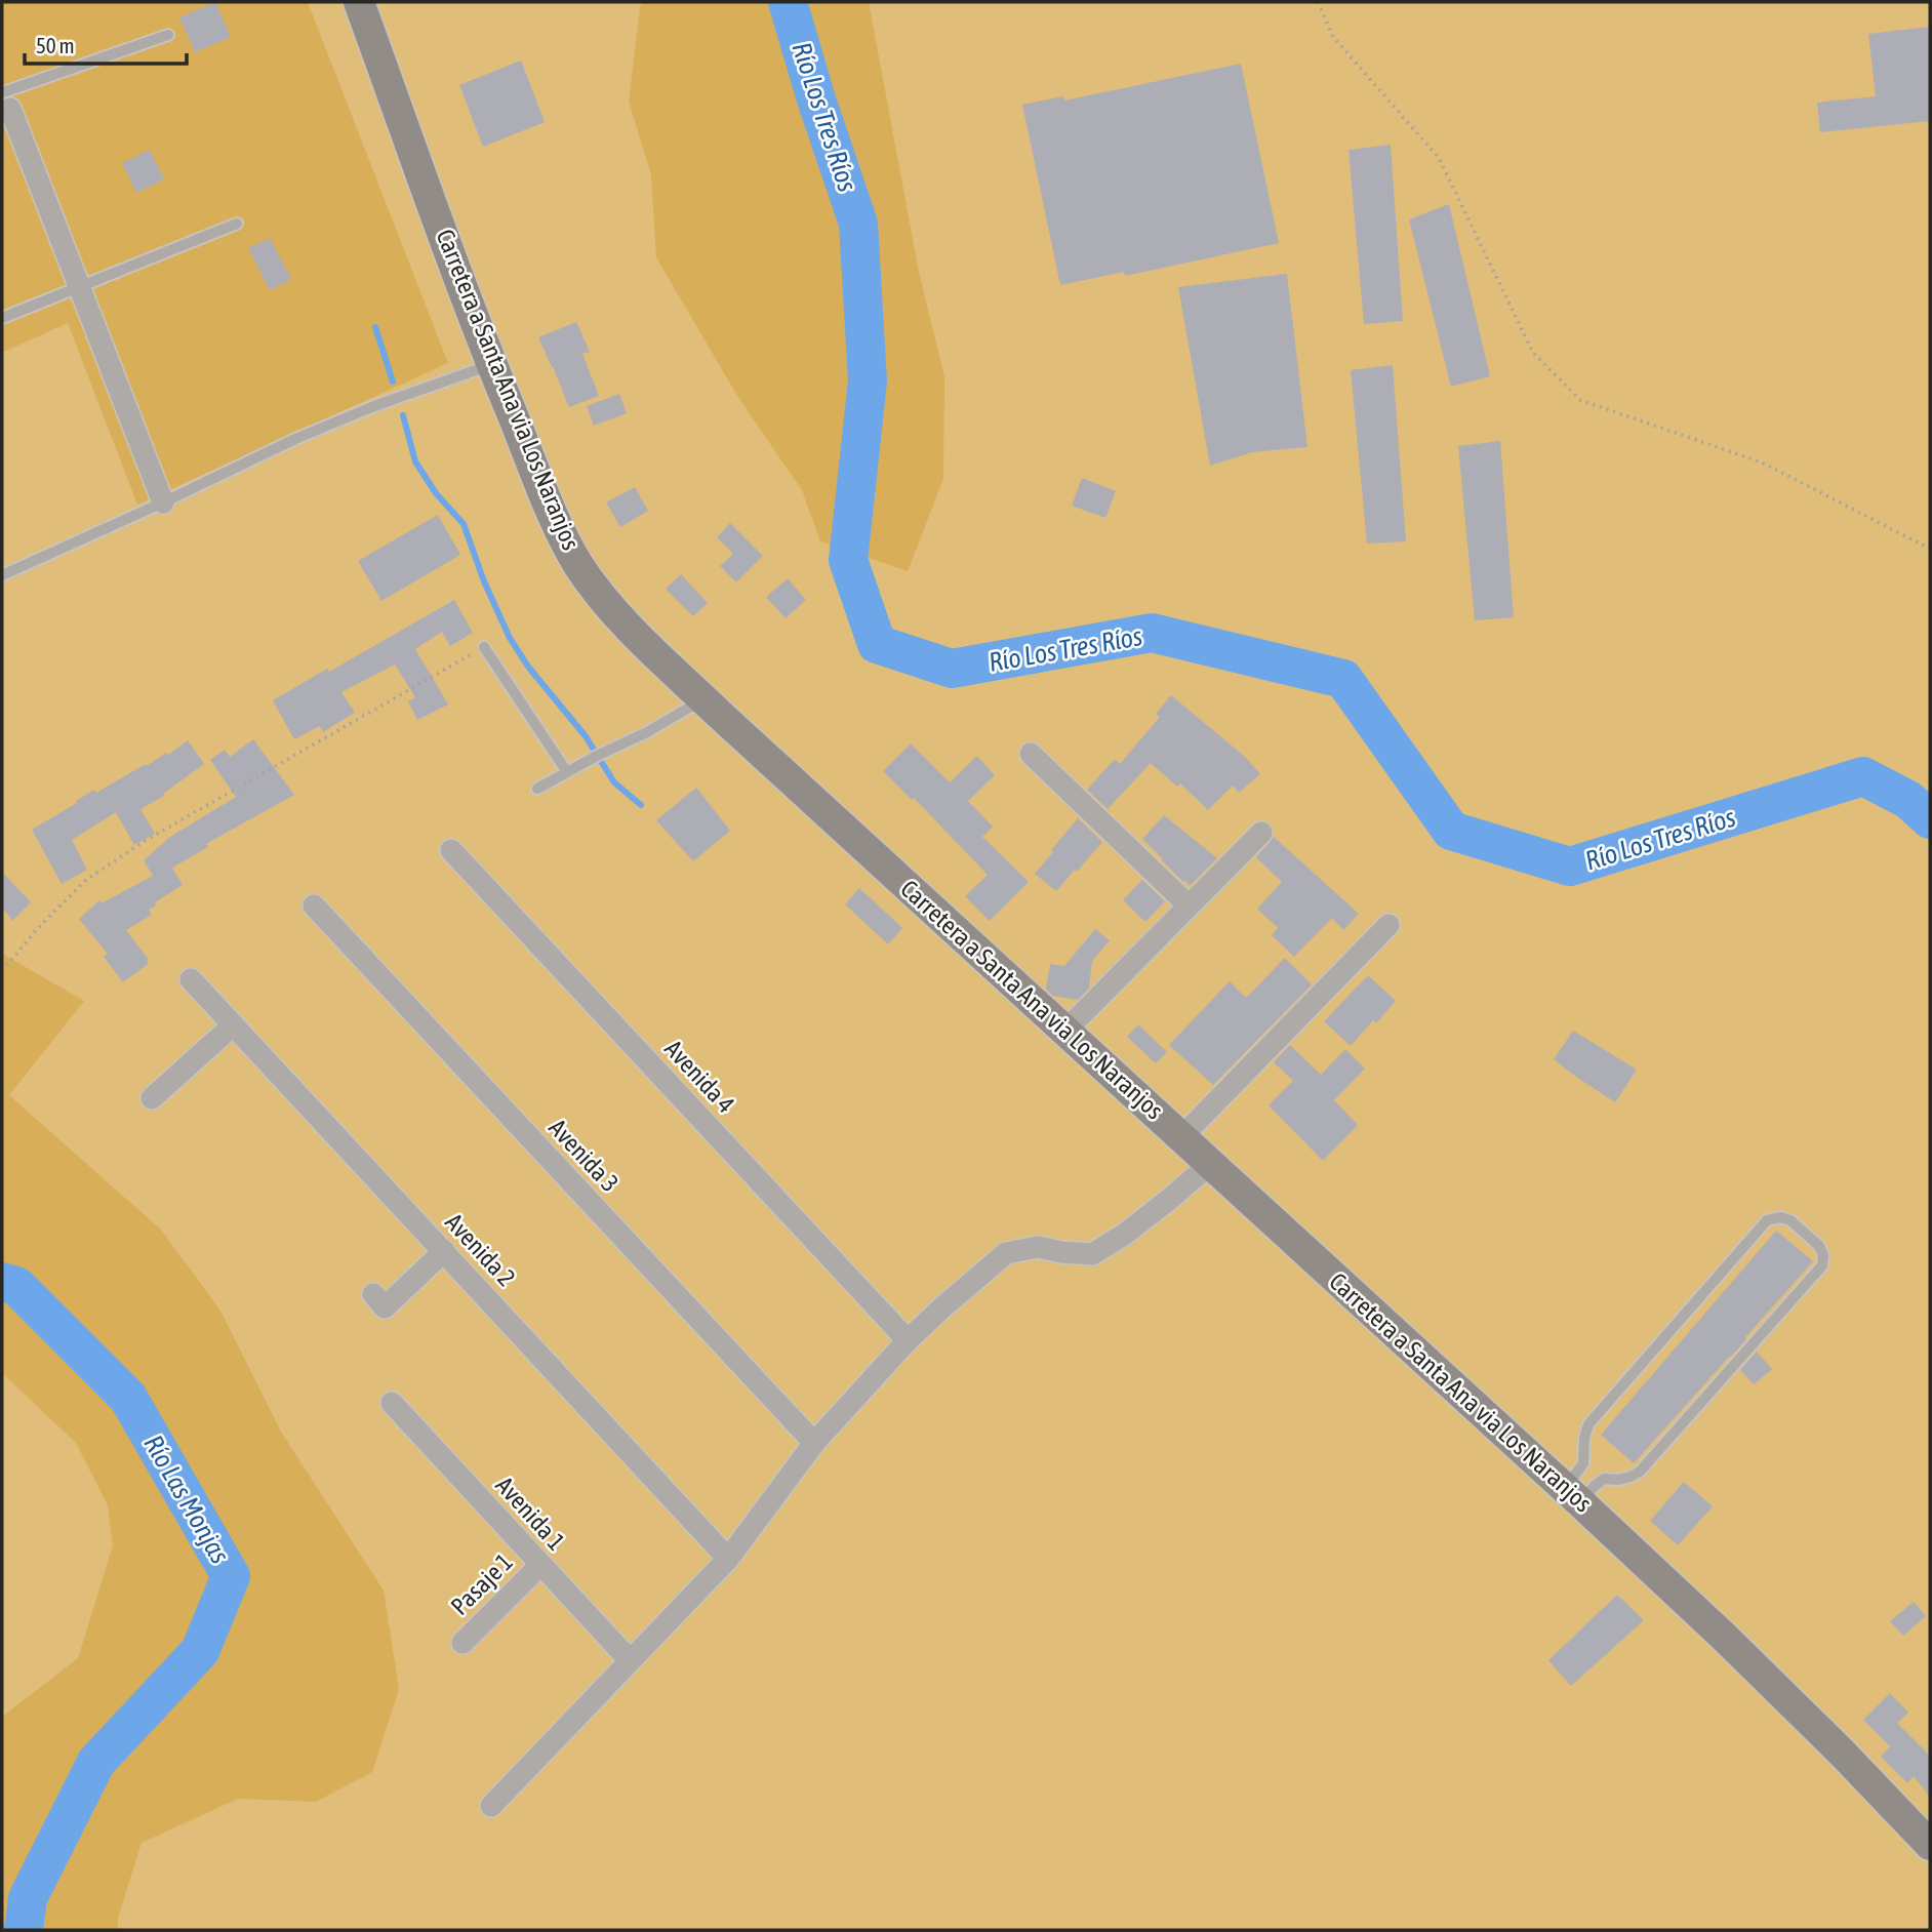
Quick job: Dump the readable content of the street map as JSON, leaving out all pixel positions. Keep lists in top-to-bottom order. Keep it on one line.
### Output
{"streets":{"main road":["Carretera a Santa Ana via Los Naranjos"],"street":["Avenida 4","Avenida 3","Avenida 2","Avenida 1","Pasaje 1"]},"crossings":[["Avenida 1","Pasaje 1"]],"water":["Río Los Tres Ríos","Río Las Monjas"],"scale_bar":"50 m"}
